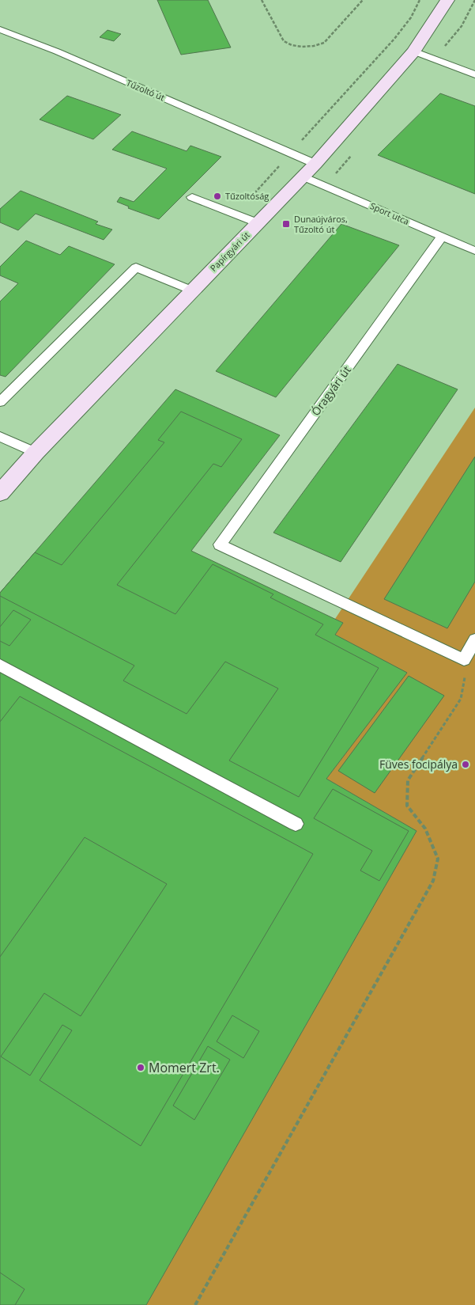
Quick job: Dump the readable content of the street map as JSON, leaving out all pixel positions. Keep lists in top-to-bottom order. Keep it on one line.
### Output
{"streets":{"street":["Papírgyári út"],"lane":["Tűzoltó út","Sport utca","Óragyári út"]},"crossings":[["Tűzoltó út","Papírgyári út"],["Sport utca","Papírgyári út"],["Sport utca","Óragyári út"]],"places":{"other":["Tűzoltóság","Füves focipálya","Momert Zrt."],"transit":["Dunaújváros, Tűzoltó út"]}}
